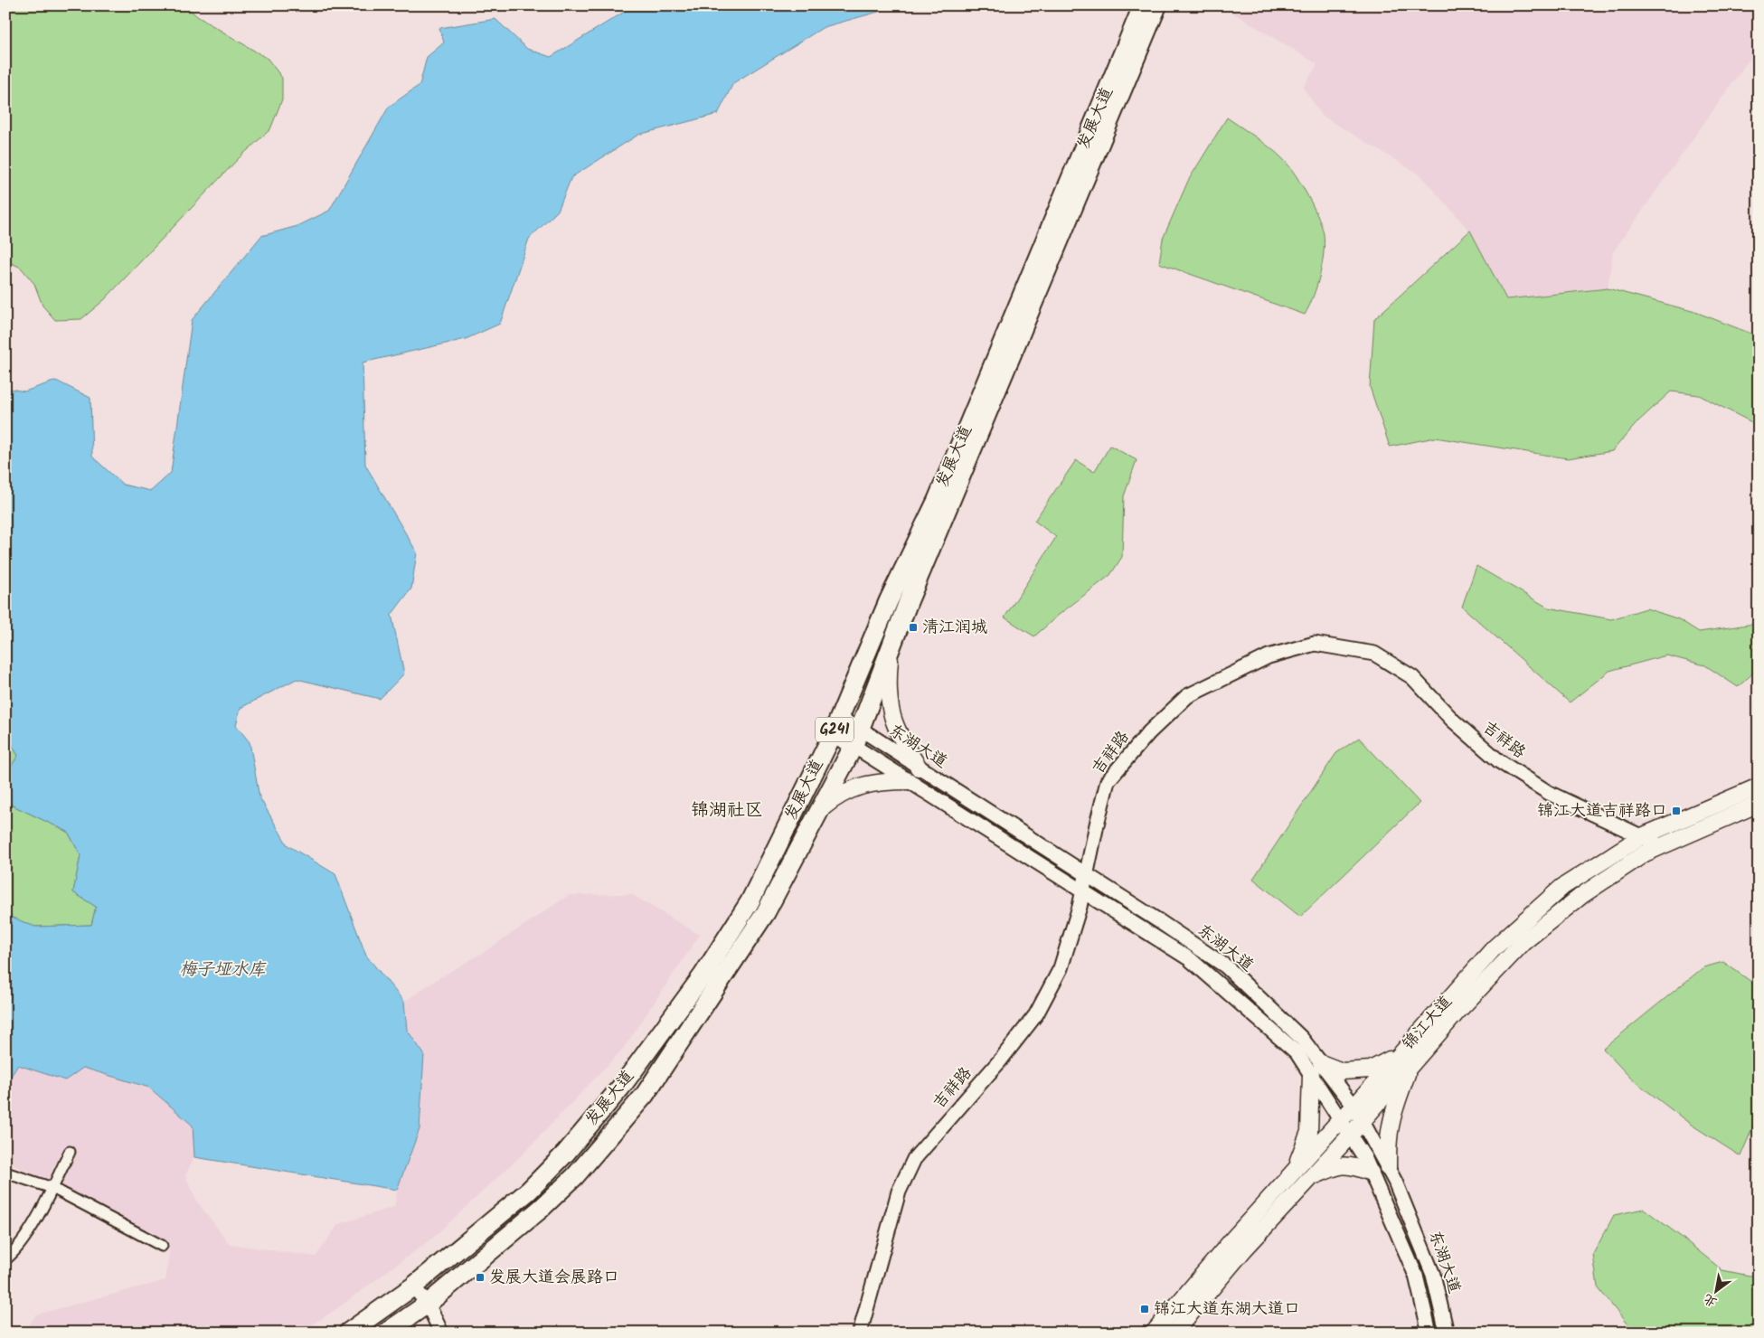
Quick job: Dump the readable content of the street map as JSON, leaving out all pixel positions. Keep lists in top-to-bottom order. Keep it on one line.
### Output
{"streets":{"highway":["发展大道","G241"],"main road":["吉祥路","东湖大道","锦江大道"]},"crossings":[["发展大道","东湖大道"],["吉祥路","东湖大道"],["吉祥路","锦江大道"],["东湖大道","锦江大道"]],"districts":["锦湖社区"],"water":["梅子垭水库"],"places":{"transit":["清江润城","锦江大道吉祥路口","发展大道会展路口","锦江大道东湖大道口"]},"north":"bottom left"}
